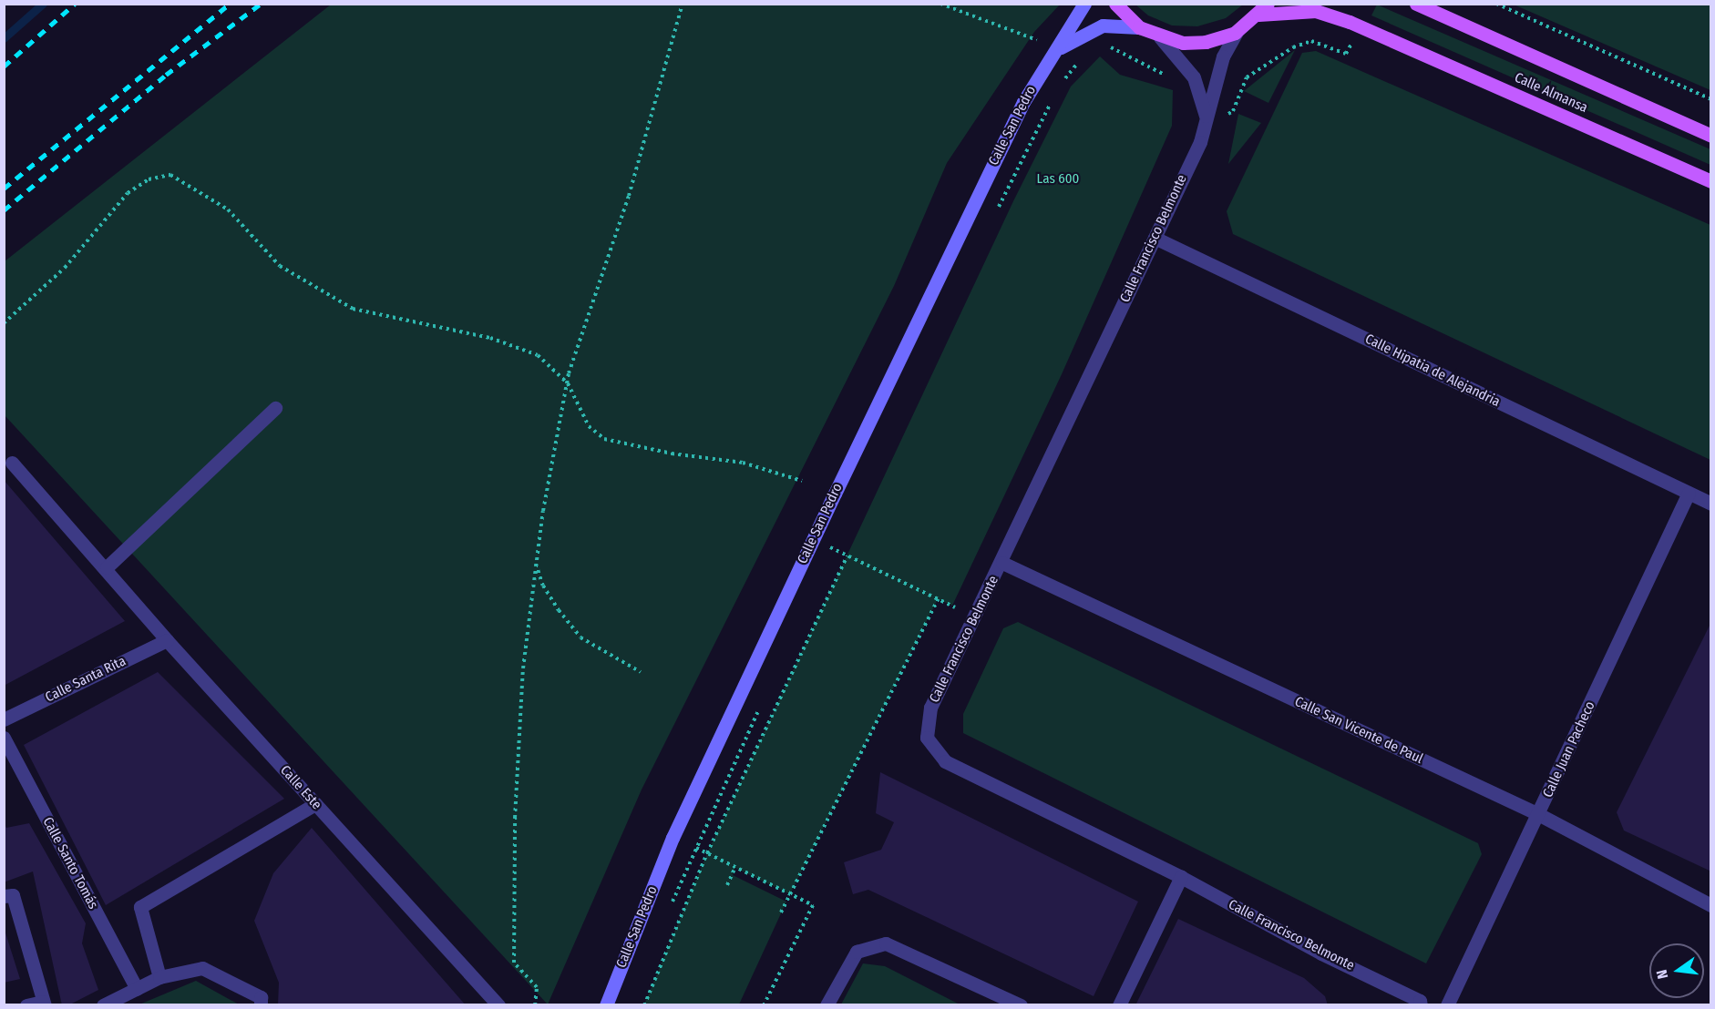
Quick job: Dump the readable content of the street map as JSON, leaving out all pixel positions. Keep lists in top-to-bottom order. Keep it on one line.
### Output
{"streets":{"main road":["Calle Almansa","Calle San Pedro"],"street":["Calle Francisco Belmonte","Calle Hipatia de Alejandria","Calle Santa Rita","Calle San Vicente de Paul","Calle Juan Pacheco","Calle Este","Calle Santo Tomás"]},"crossings":[["Calle Francisco Belmonte","Calle Hipatia de Alejandria"],["Calle Francisco Belmonte","Calle San Vicente de Paul"],["Calle Hipatia de Alejandria","Calle Juan Pacheco"],["Calle Santa Rita","Calle Este"],["Calle San Vicente de Paul","Calle Juan Pacheco"]],"parks":["Las 600"],"north":"left"}
